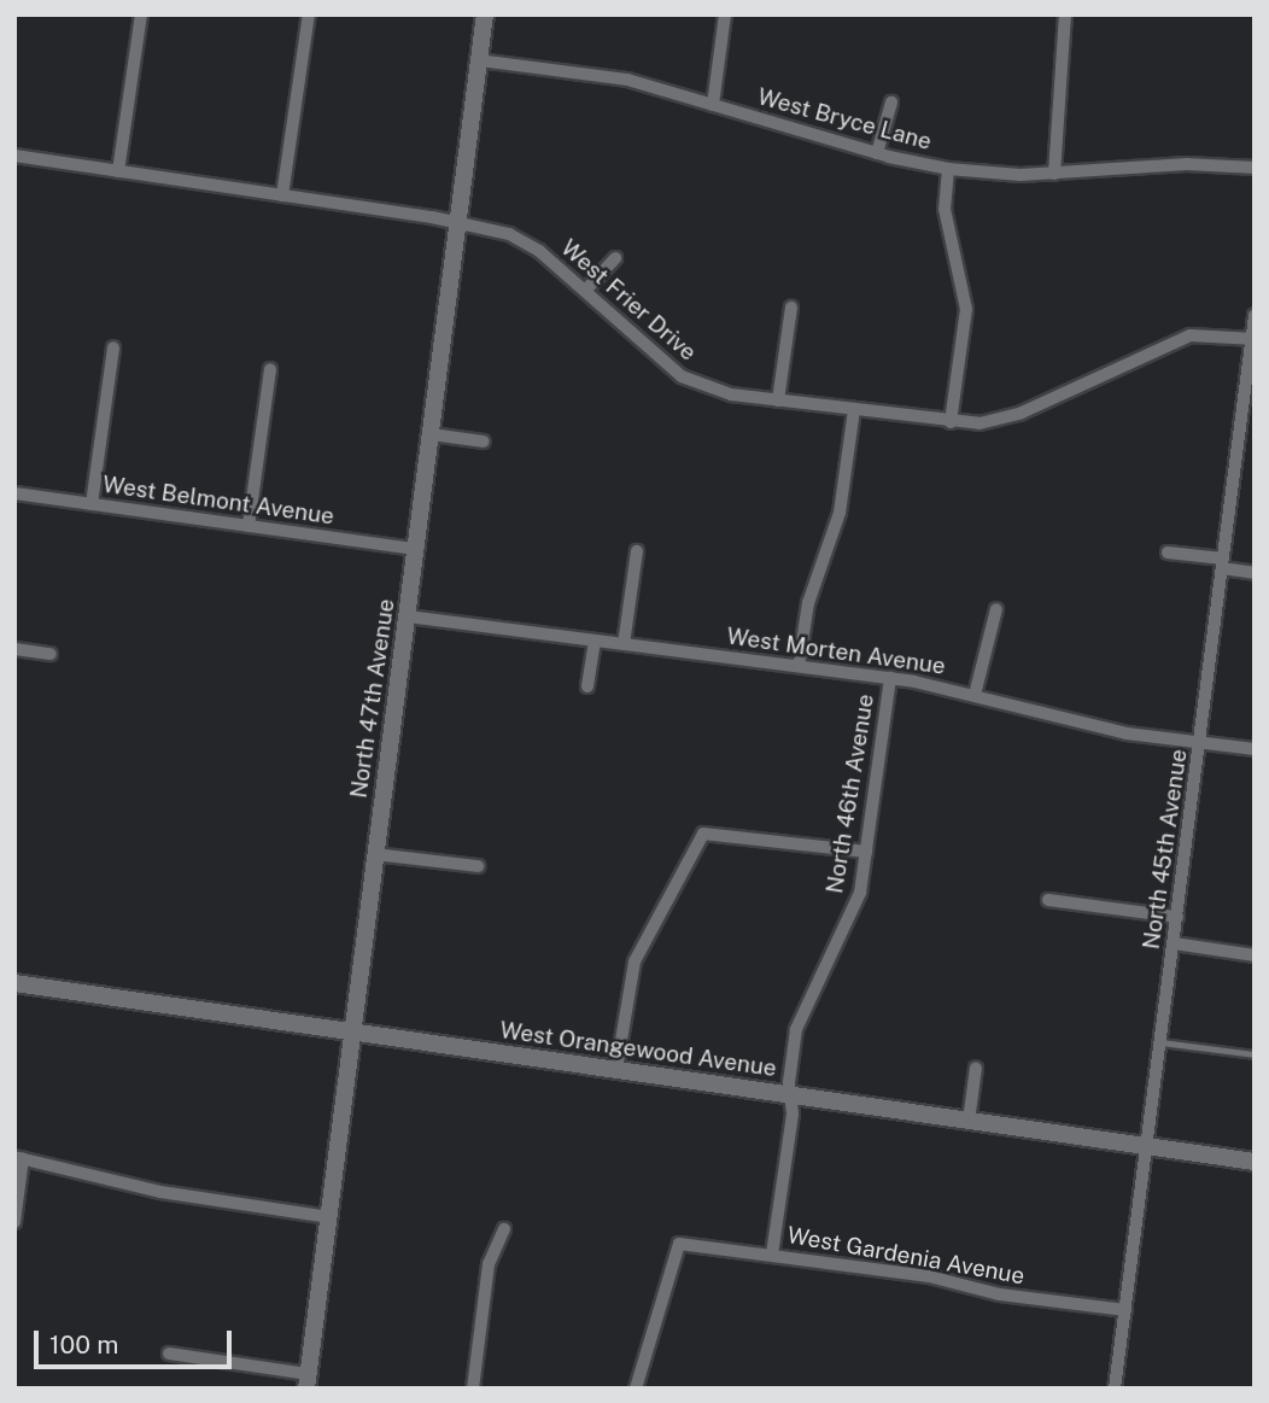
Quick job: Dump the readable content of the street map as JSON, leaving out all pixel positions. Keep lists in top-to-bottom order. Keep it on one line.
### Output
{"streets":{"street":["West Bryce Lane","West Frier Drive","West Belmont Avenue","West Morten Avenue","North 47th Avenue","North 46th Avenue","North 45th Avenue","West Orangewood Avenue","West Gardenia Avenue"]},"crossings":[["West Bryce Lane","North 47th Avenue"],["West Frier Drive","North 47th Avenue"],["West Frier Drive","North 45th Avenue"],["West Belmont Avenue","North 47th Avenue"],["West Morten Avenue","North 47th Avenue"],["West Morten Avenue","North 46th Avenue"],["West Morten Avenue","North 45th Avenue"],["North 47th Avenue","West Orangewood Avenue"],["North 46th Avenue","West Orangewood Avenue"],["North 46th Avenue","West Gardenia Avenue"],["North 45th Avenue","West Orangewood Avenue"],["North 45th Avenue","West Gardenia Avenue"]],"scale_bar":"100 m"}
